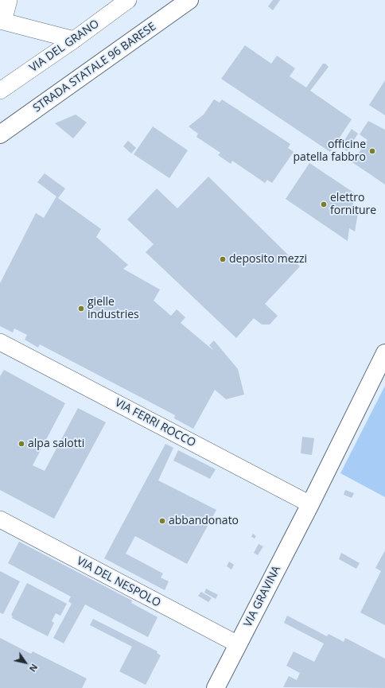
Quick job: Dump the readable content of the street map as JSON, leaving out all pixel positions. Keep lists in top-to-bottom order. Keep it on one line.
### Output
{"streets":{"main road":["STRADA STATALE 96 BARESE","VIA GRAVINA"],"street":["VIA DEL GRANO","VIA FERRI ROCCO","VIA DEL NESPOLO"]},"crossings":[["VIA FERRI ROCCO","VIA GRAVINA"],["VIA DEL NESPOLO","VIA GRAVINA"]],"places":["officine patella fabbro","elettro forniture","deposito mezzi","gielle industries","alpa salotti","abbandonato"],"north":"bottom right"}
